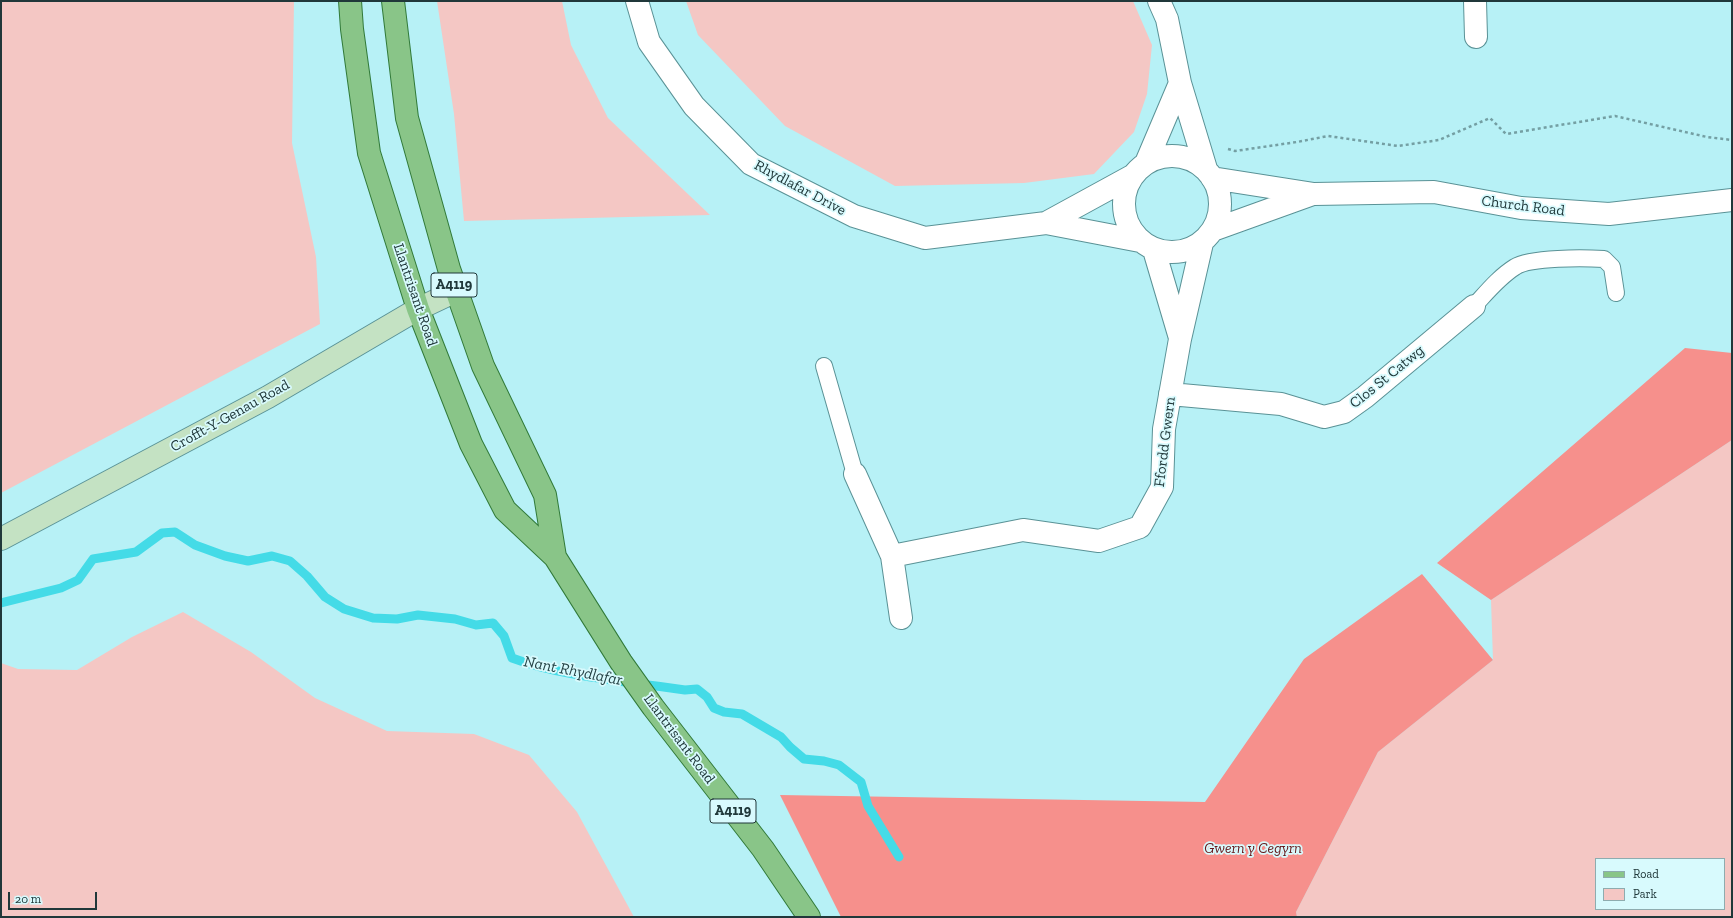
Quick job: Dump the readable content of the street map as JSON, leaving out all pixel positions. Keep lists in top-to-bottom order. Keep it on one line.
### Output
{"streets":{"main road":["A4119","Llantrisant Road"],"street":["Rhydlafar Drive","Church Road","Clos St Catwg","Crofft-Y-Genau Road","Ffordd Gwern"]},"crossings":[["Rhydlafar Drive","Church Road"],["Rhydlafar Drive","Ffordd Gwern"],["Church Road","Ffordd Gwern"],["Llantrisant Road","Crofft-Y-Genau Road"],["Clos St Catwg","Ffordd Gwern"]],"water":["Nant Rhydlafar"],"parks":["Gwern y Cegyrn"],"legend":["Road","Park"],"scale_bar":"20 m"}
